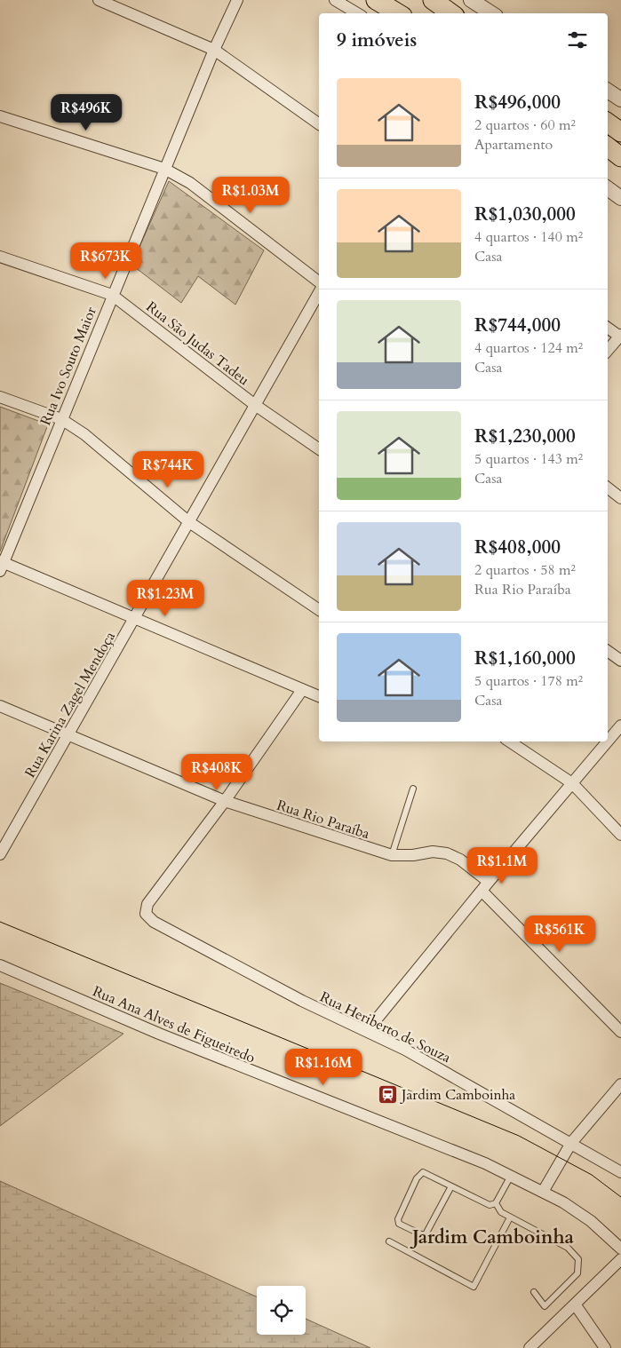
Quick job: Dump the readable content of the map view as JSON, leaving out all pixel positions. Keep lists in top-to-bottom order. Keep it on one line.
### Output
{"streets":{"street":["Rua São Judas Tadeu","Rua Ivo Souto Maior","Rua Karina Zagel Mendoça","Rua Rio Paraíba","Rua Ana Alves de Figueiredo","Rua Heriberto de Souza"]},"crossings":[["Rua São Judas Tadeu","Rua Ivo Souto Maior"],["Rua São Judas Tadeu","Rua Karina Zagel Mendoça"],["Rua Karina Zagel Mendoça","Rua Rio Paraíba"],["Rua Rio Paraíba","Rua Heriberto de Souza"]],"districts":["Jardim Camboinha"],"places":{"station":["Jardim Camboinha"]},"page":{"heading":"9 imóveis","list":[{"name":"R$496,000","note":"2 quartos · 60 m² · Apartamento"},{"name":"R$1,030,000","note":"4 quartos · 140 m² · Casa"},{"name":"R$744,000","note":"4 quartos · 124 m² · Casa"},{"name":"R$1,230,000","note":"5 quartos · 143 m² · Casa"},{"name":"R$408,000","note":"2 quartos · 58 m² · Rua Rio Paraíba"},{"name":"R$1,160,000","note":"5 quartos · 178 m² · Casa"}],"price":["R$496K","R$1.03M","R$673K","R$744K","R$1.23M","R$408K","R$1.1M","R$561K","R$1.16M"]}}
